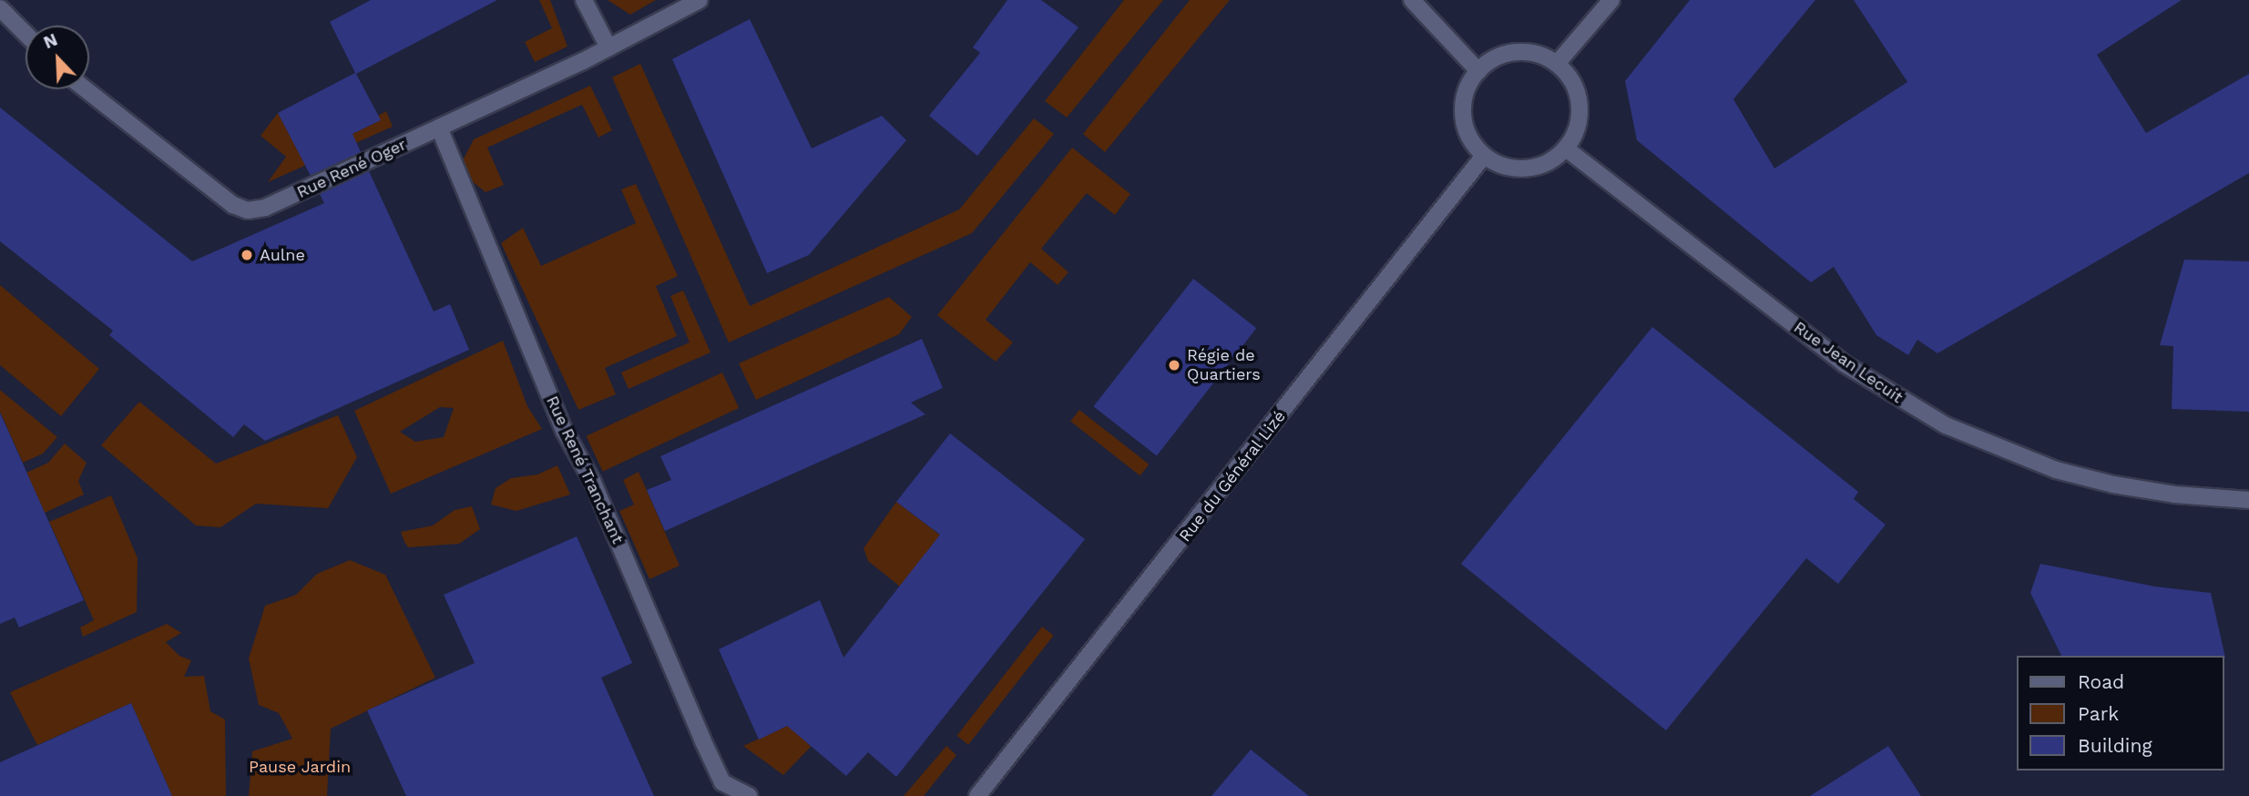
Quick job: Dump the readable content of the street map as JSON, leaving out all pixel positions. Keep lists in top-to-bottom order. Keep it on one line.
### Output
{"streets":{"street":["Rue René Oger","Rue Jean Lecuit","Rue René Tranchant","Rue du Général Lizé"]},"crossings":[["Rue René Oger","Rue René Tranchant"],["Rue Jean Lecuit","Rue du Général Lizé"]],"parks":["Pause Jardin"],"places":["Aulne","Régie de Quartiers"],"legend":["Road","Park","Building"],"north":"top left"}
